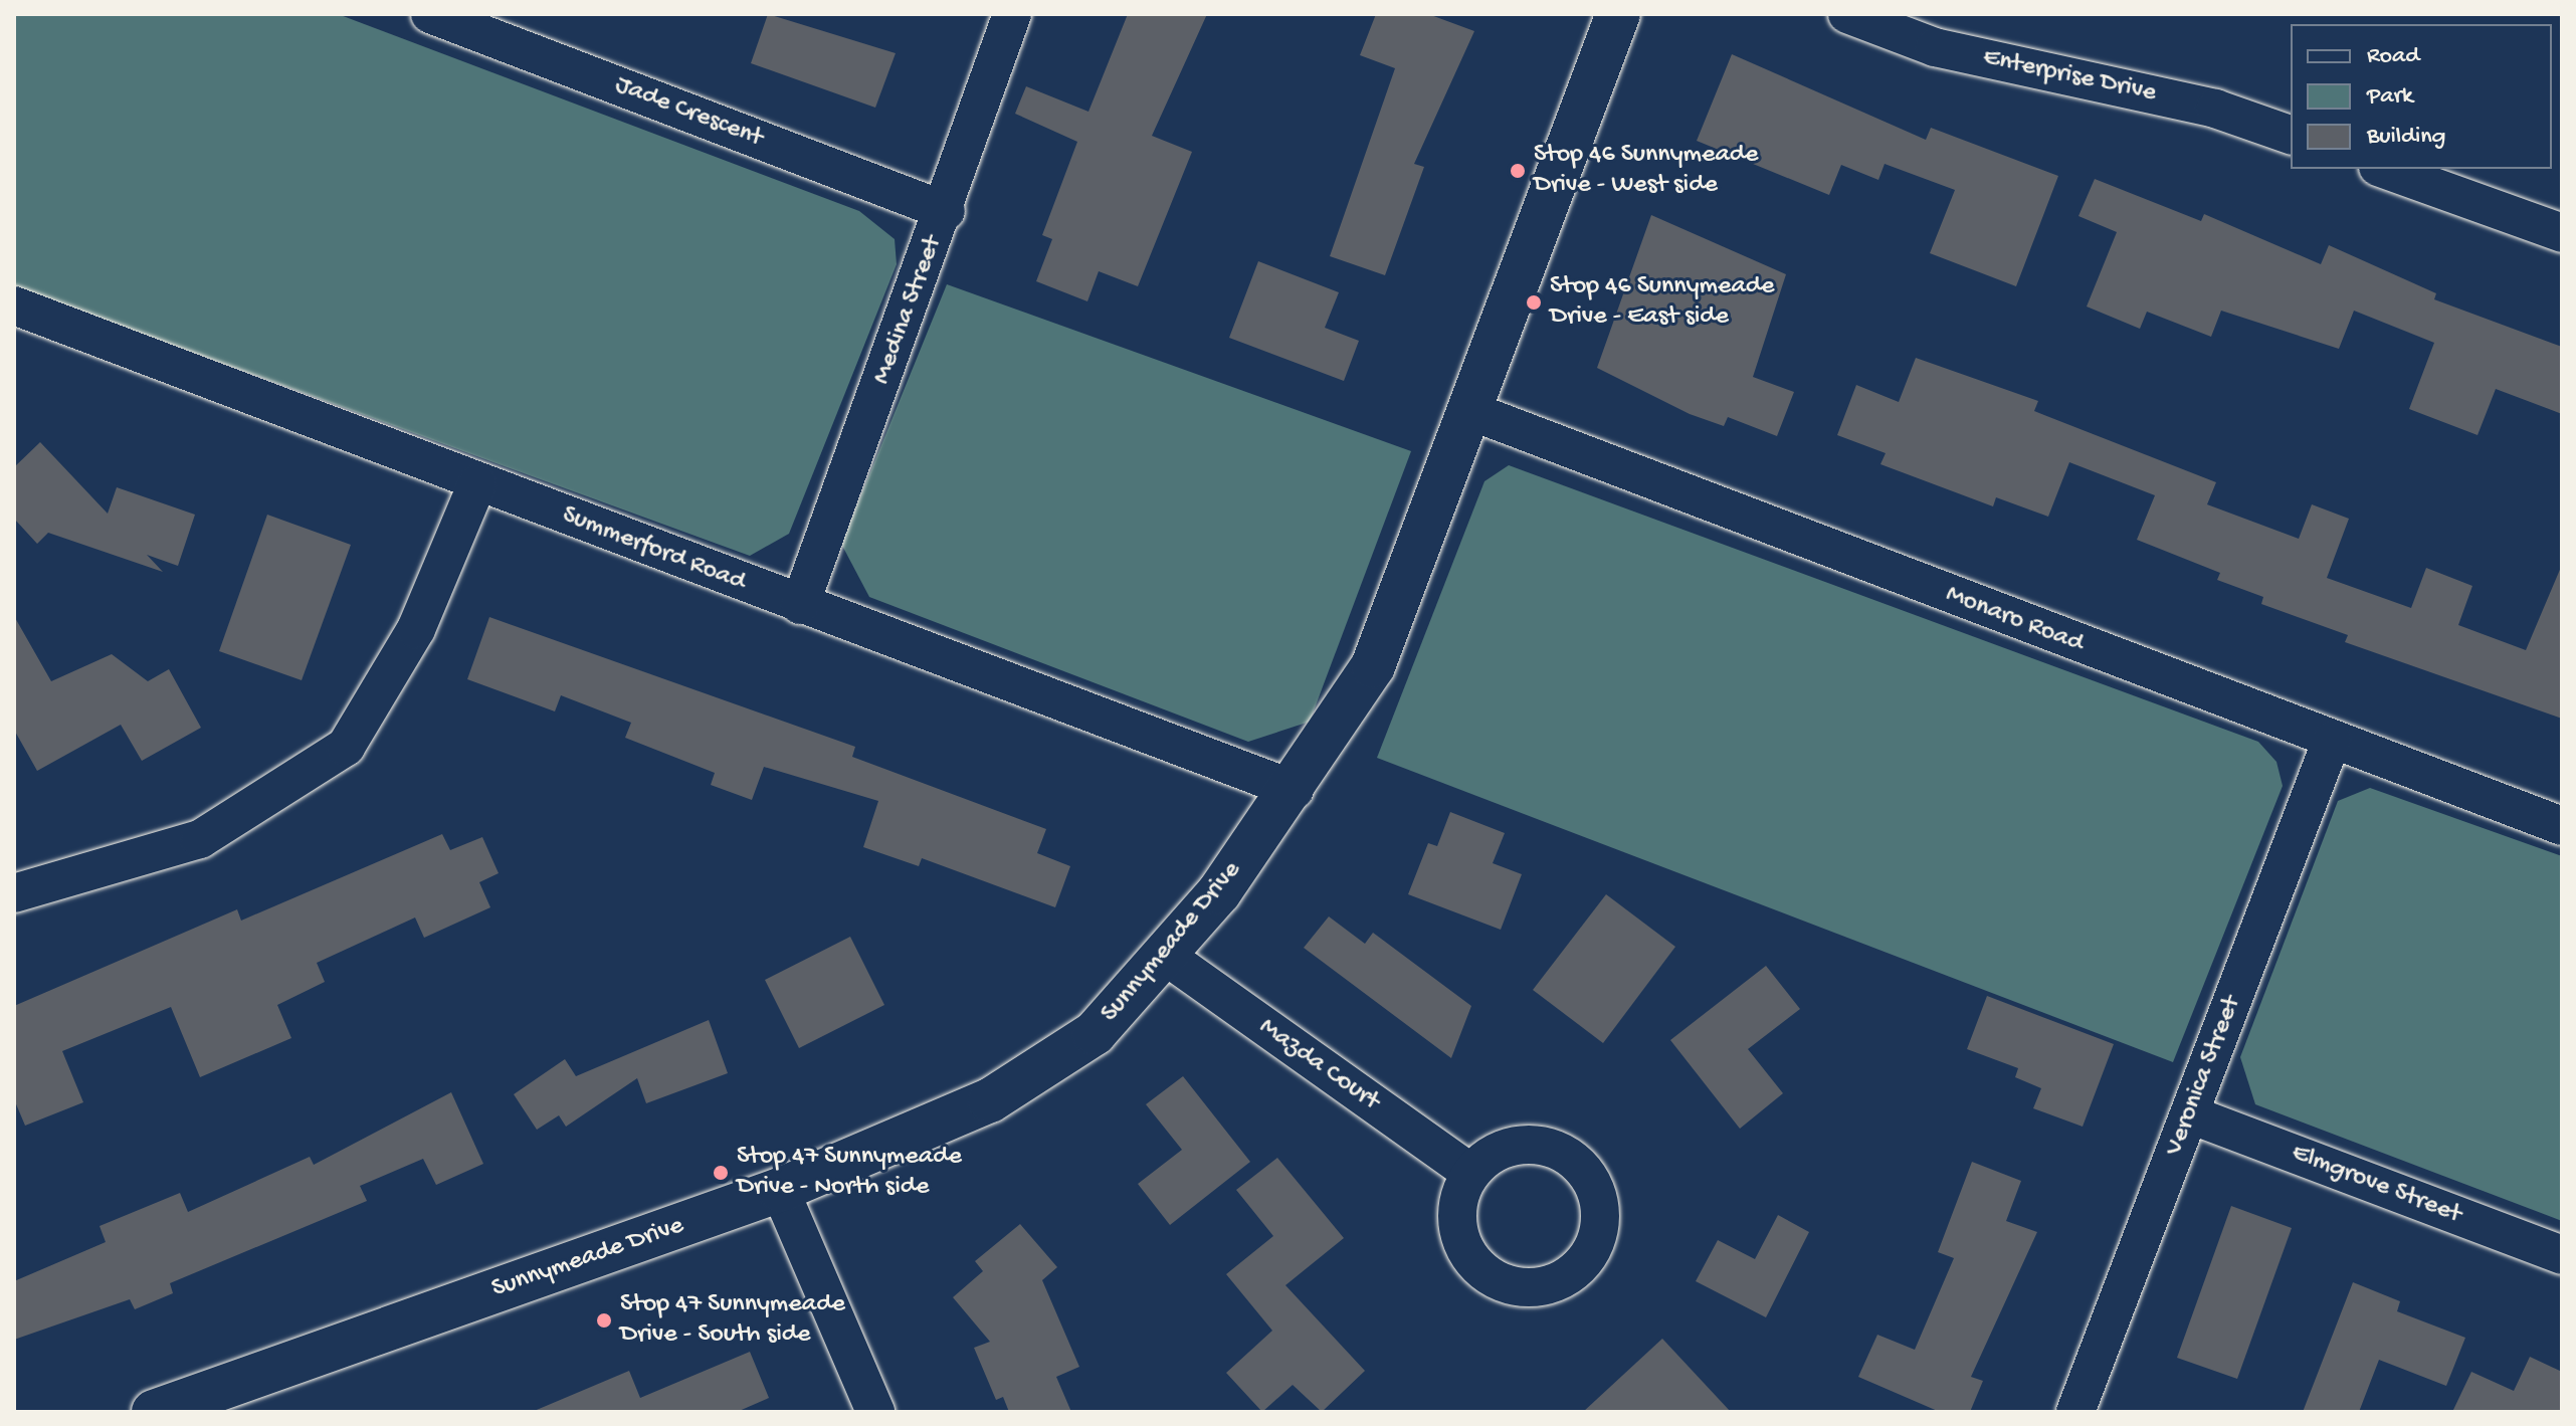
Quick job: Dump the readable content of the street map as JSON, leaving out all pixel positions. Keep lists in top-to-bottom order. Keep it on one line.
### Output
{"streets":{"street":["Enterprise Drive","Jade Crescent","Medina Street","Summerford Road","Monaro Road","Sunnymeade Drive","Mazda Court","Veronica Street","Elmgrove Street"]},"crossings":[["Jade Crescent","Medina Street"],["Medina Street","Summerford Road"],["Summerford Road","Sunnymeade Drive"],["Monaro Road","Sunnymeade Drive"],["Monaro Road","Veronica Street"],["Sunnymeade Drive","Mazda Court"],["Veronica Street","Elmgrove Street"]],"places":["Stop 46 Sunnymeade Drive - West side","Stop 46 Sunnymeade Drive - East side","Stop 47 Sunnymeade Drive - North side","Stop 47 Sunnymeade Drive - South side"],"legend":["Road","Park","Building"]}
